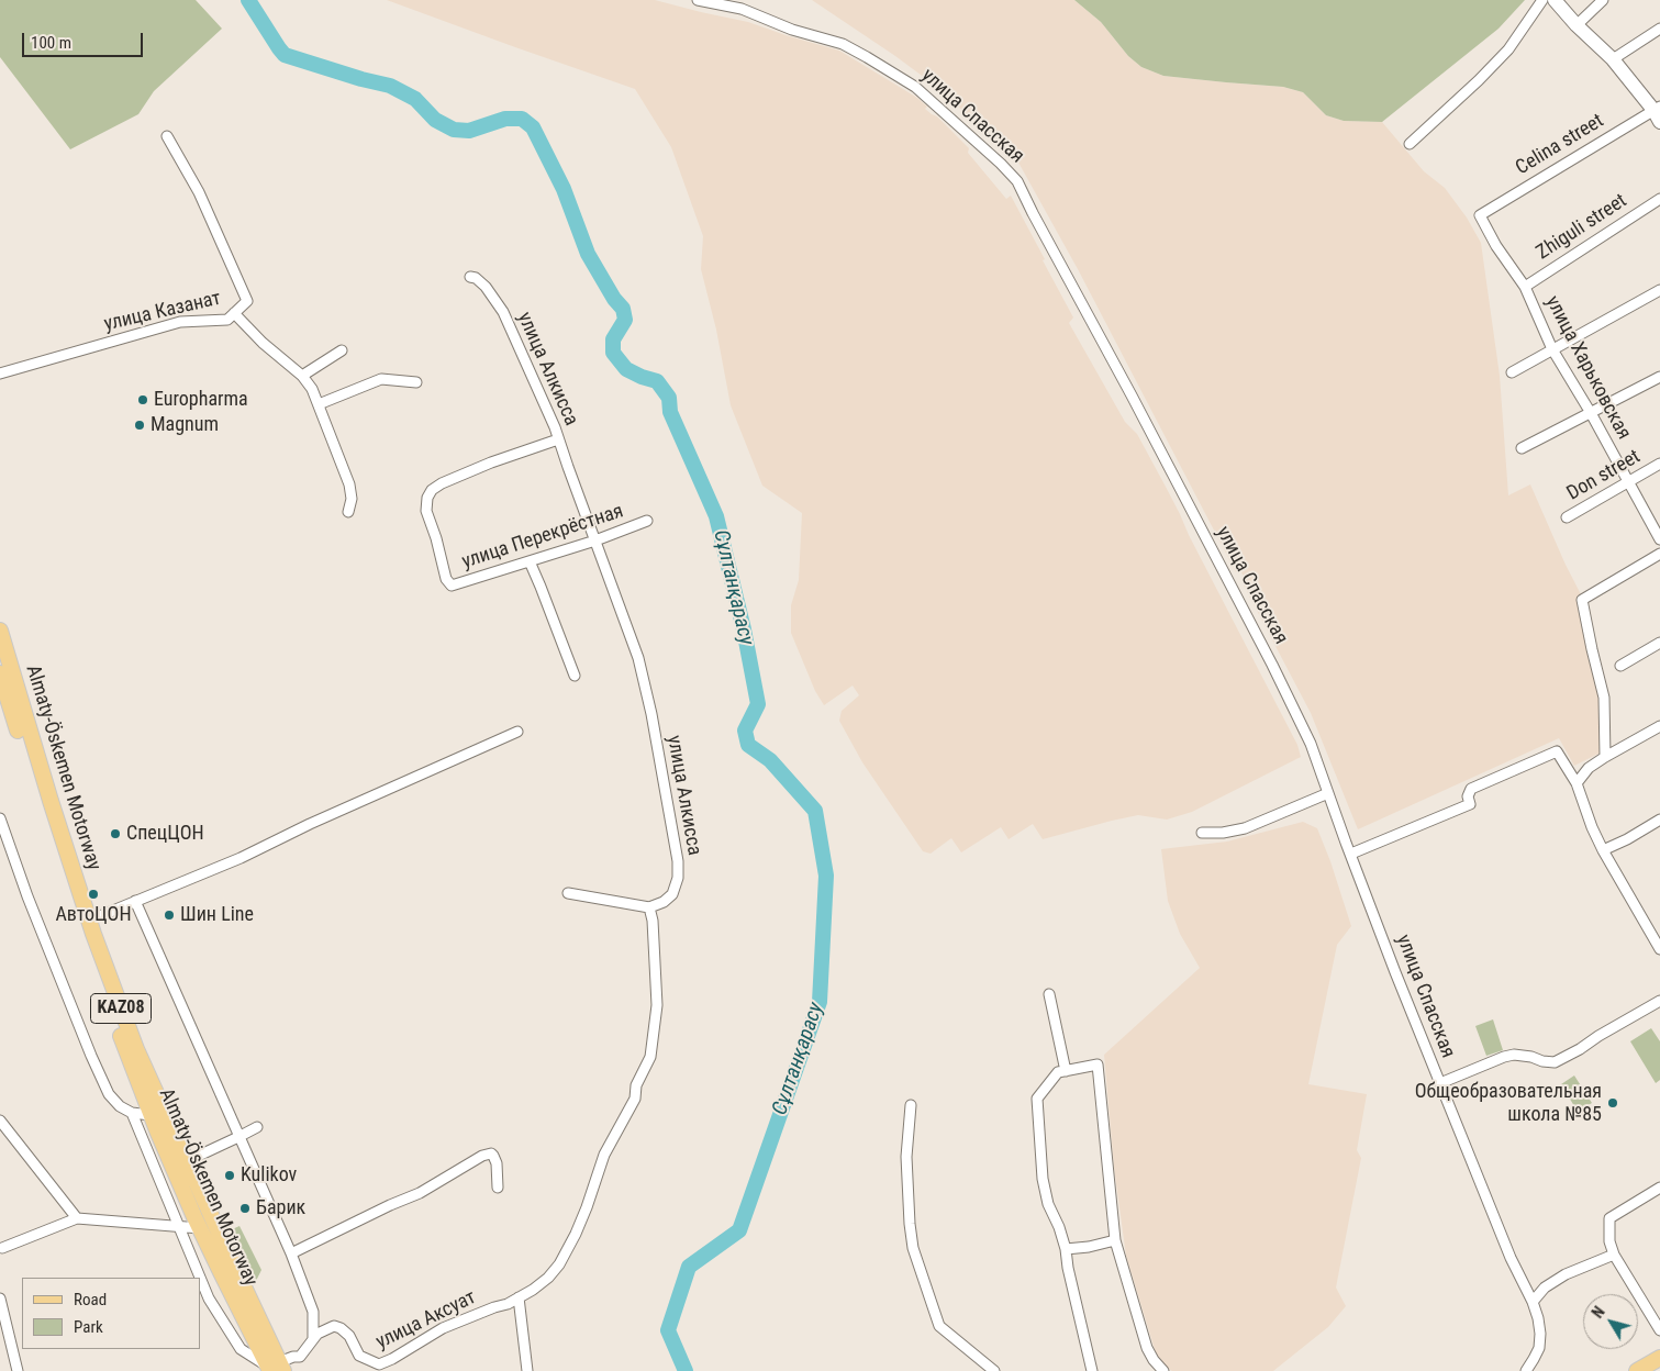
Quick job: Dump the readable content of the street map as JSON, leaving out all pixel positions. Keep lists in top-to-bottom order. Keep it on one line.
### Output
{"streets":{"main road":["Almaty-Öskemen Motorway","KAZ08"],"street":["улица Спасская","Celina street","Zhiguli street","улица Казанат","улица Харьковская","улица Алкисса","Don street","улица Перекрёстная","улица Аксуат"]},"crossings":[["Celina street","улица Харьковская"],["Zhiguli street","улица Харьковская"],["улица Харьковская","Don street"],["улица Алкисса","улица Перекрёстная"],["Almaty-Öskemen Motorway","улица Аксуат"]],"water":["Сұлтанқарасу"],"places":["Europharma","Magnum","СпецЦОН","АвтоЦОН","Шин Line","Общеобразовательная школа №85","Kulikov","Барик"],"legend":["Road","Park"],"scale_bar":"100 m","north":"top left"}
